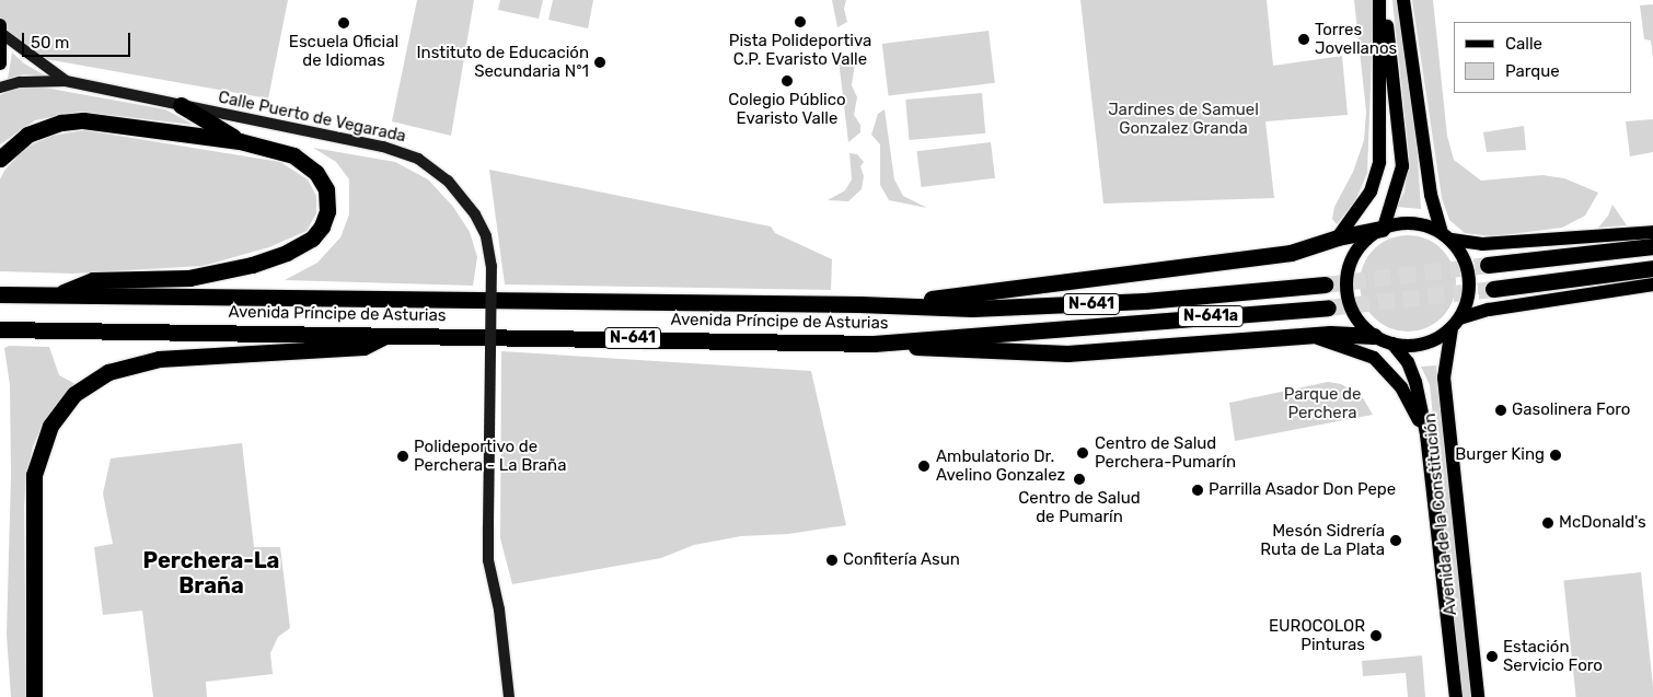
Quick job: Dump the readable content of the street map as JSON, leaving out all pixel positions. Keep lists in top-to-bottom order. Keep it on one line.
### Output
{"streets":{"highway":["N-641","Avenida Príncipe de Asturias","N-641a"],"main road":["Avenida de la Constitución"],"street":["Calle Puerto de Vegarada"]},"districts":["Perchera-La Braña"],"parks":["Jardines de Samuel Gonzalez Granda","Parque de Perchera"],"places":["Pista Polideportiva C.P. Evaristo Valle","Escuela Oficial de Idiomas","Torres Jovellanos","Instituto de Educación Secundaria Nº1","Colegio Público Evaristo Valle","Gasolinera Foro","Centro de Salud Perchera-Pumarín","Burger King","Polideportivo de Perchera - La Braña","Ambulatorio Dr. Avelino Gonzalez","Centro de Salud de Pumarín","Parrilla Asador Don Pepe","McDonald's","Mesón Sidrería Ruta de La Plata","Confitería Asun","EUROCOLOR Pinturas","Estación Servicio Foro"],"legend":["Calle","Parque"],"scale_bar":"50 m"}
